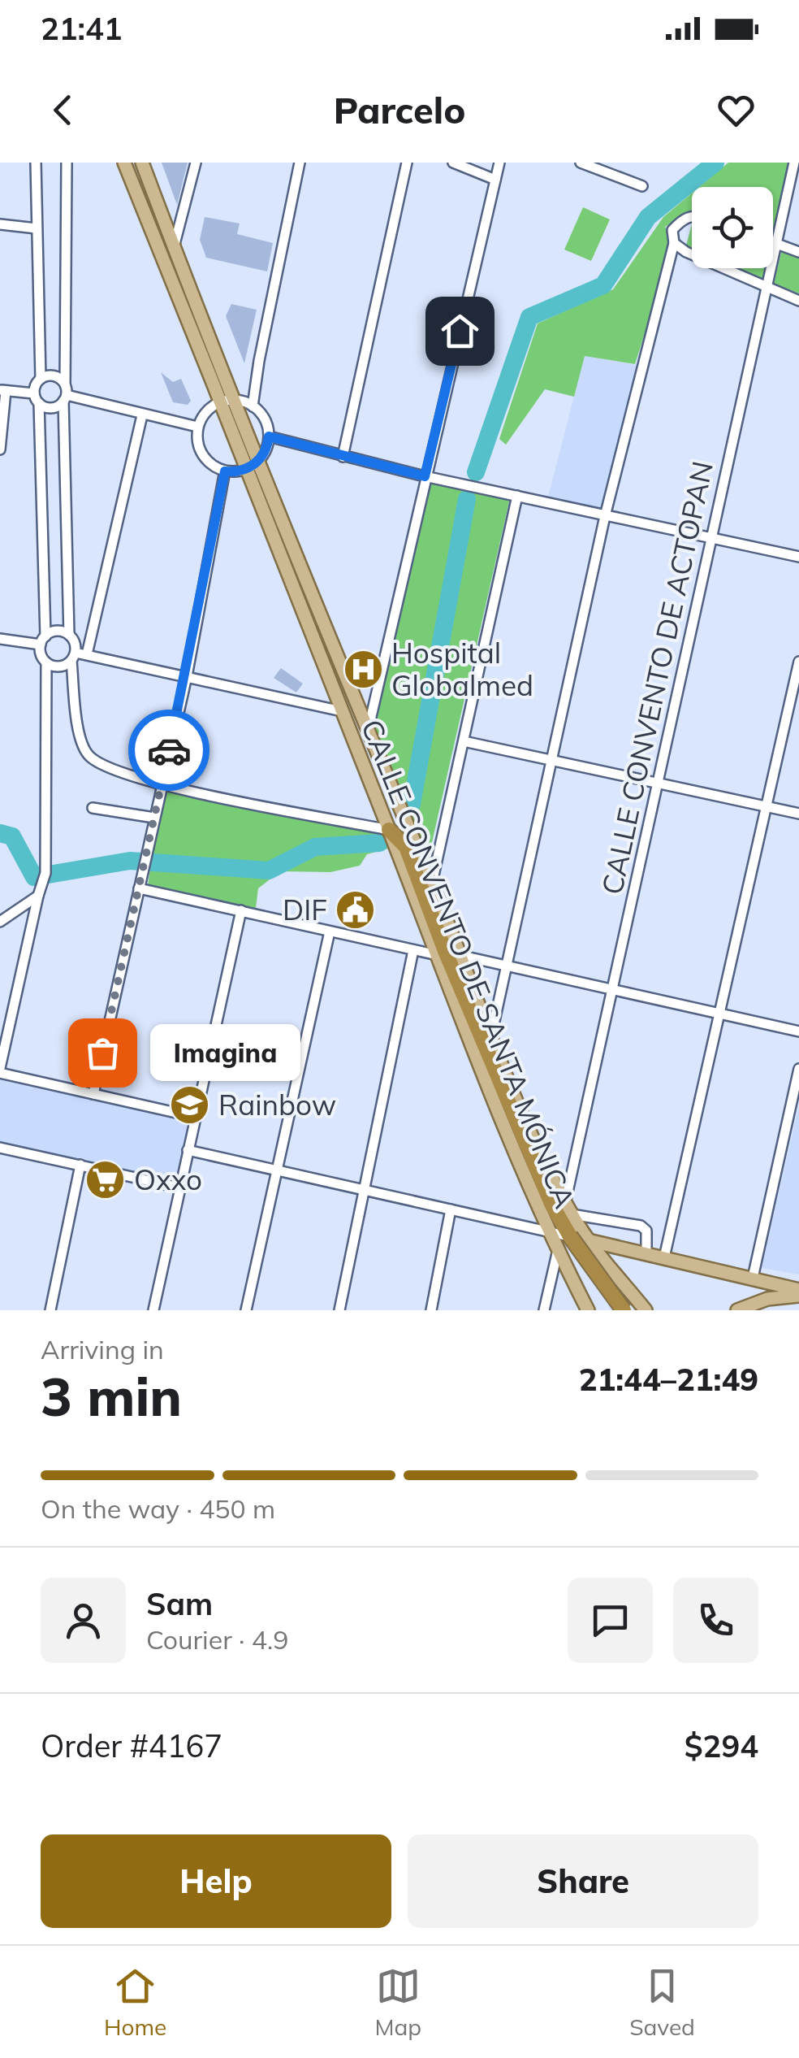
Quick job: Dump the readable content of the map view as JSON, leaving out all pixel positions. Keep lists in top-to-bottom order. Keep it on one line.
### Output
{"streets":{"main road":["CALLE CONVENTO DE SANTA MÓNICA"],"street":["CALLE CONVENTO DE ACTOPAN"]},"crossings":[["CALLE CONVENTO DE ACTOPAN","CALLE CONVENTO DE SANTA MÓNICA"]],"places":{"hospital":["Hospital Globalmed"],"public building":["DIF"],"other":["Imagina"],"school or university":["Rainbow"],"supermarket":["Oxxo"]},"page":{"status":"21:41","header":"Parcelo","bubble":"Imagina","heading":["3 min","Arriving in","21:44–21:49"],"panel":["Sam","Courier · 4.9","Order #4167","$294"],"bar":"On the way · 450 m","buttons":["Help","Share"],"tabs":["Home","Map","Saved"]}}
